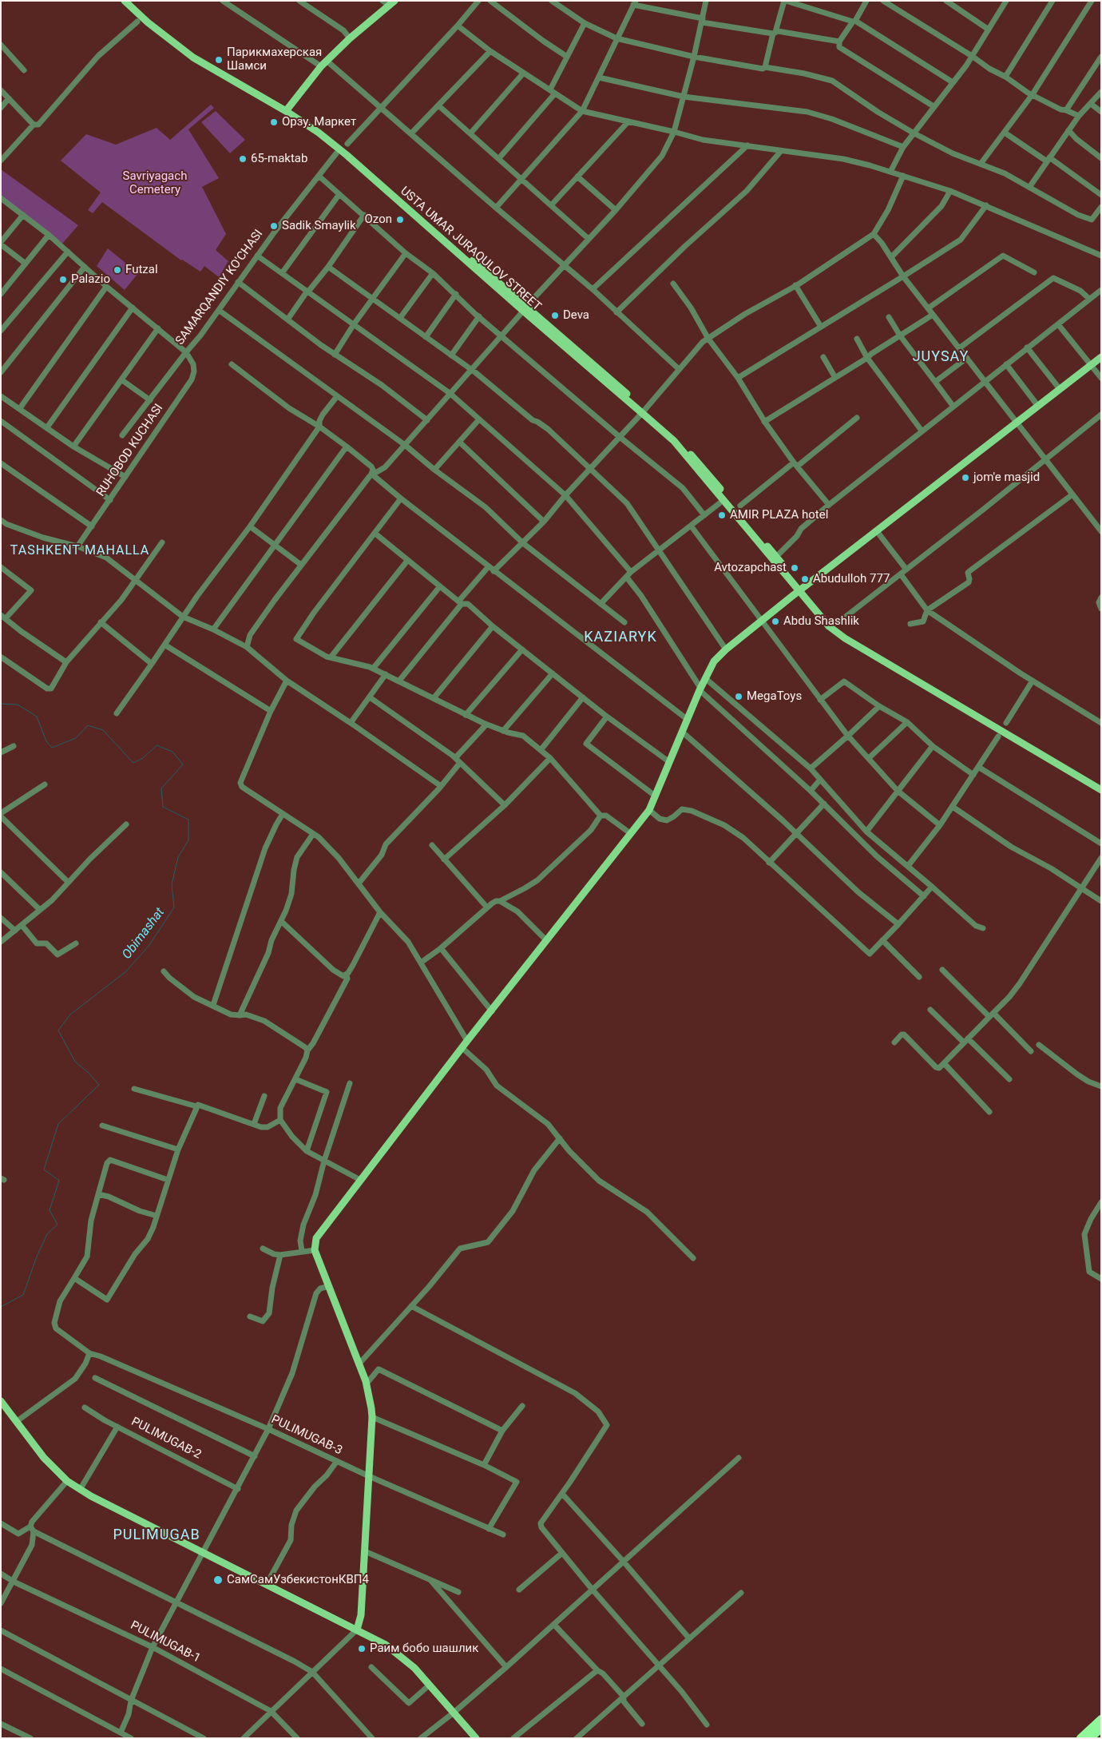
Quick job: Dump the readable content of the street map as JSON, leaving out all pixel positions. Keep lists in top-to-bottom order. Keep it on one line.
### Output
{"streets":{"main road":["USTA UMAR JURAQULOV STREET"],"street":["SAMARQANDIY KO'CHASI","RUHOBOD KUCHASI","PULIMUGAB-3","PULIMUGAB-2","PULIMUGAB-1"]},"crossings":[["SAMARQANDIY KO'CHASI","RUHOBOD KUCHASI"]],"districts":["JUYSAY","TASHKENT MAHALLA","KAZIARYK","PULIMUGAB"],"water":["Obimashat"],"parks":["Savriyagach Cemetery"],"places":["Парикмахерская Шамси","Орзу. Маркет","65-maktab","Ozon","Sadik Smaylik","Futzal","Palazio","Deva","jom'e masjid","AMIR PLAZA hotel","Avtozapchast","Abudulloh 777","Abdu Shashlik","MegaToys","СамСамУзбекистонКВП4","Раим бобо шашлик"]}
